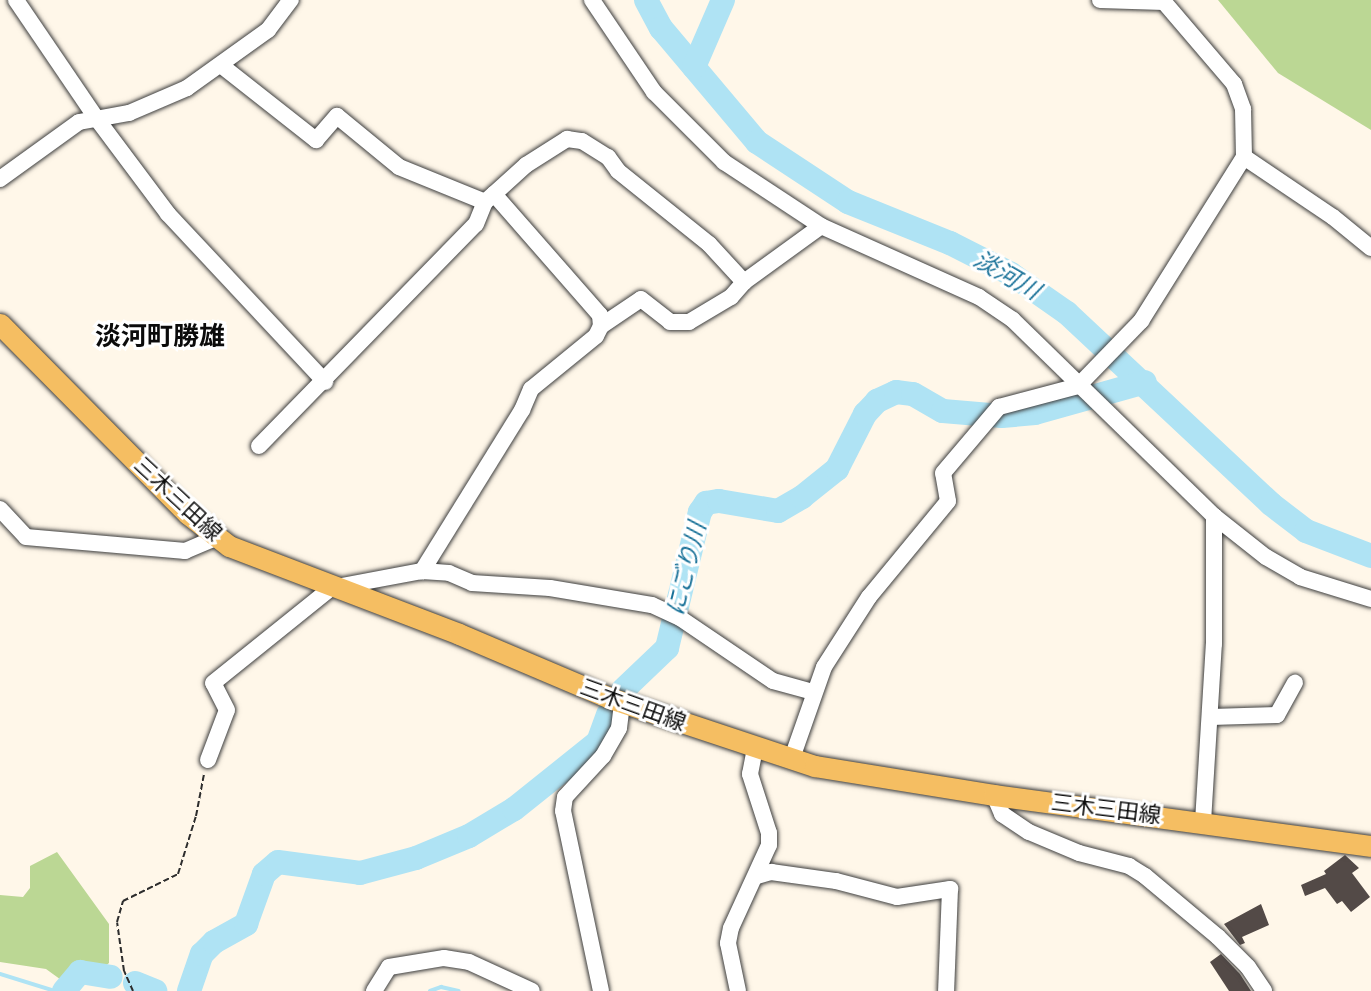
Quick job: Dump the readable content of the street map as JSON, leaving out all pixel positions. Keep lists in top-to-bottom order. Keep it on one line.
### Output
{"streets":{"main road":["三木三田線"]},"districts":["淡河町勝雄"],"water":["淡河川","にごり川"]}
